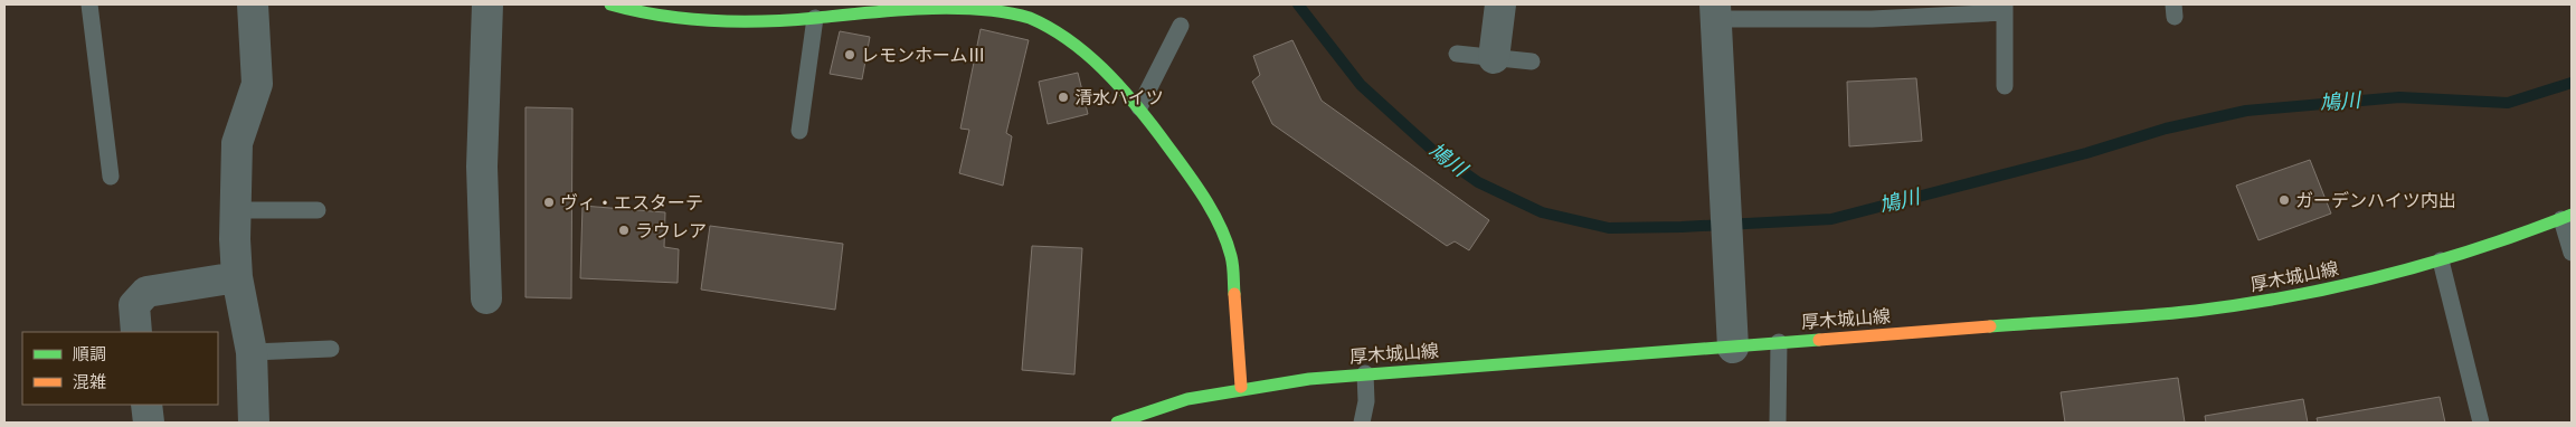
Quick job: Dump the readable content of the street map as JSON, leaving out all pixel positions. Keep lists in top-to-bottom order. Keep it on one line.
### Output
{"streets":{"main road":["厚木城山線"]},"water":["鳩川"],"places":["レモンホームⅢ","清水ハイツ","ガーデンハイツ内出","ヴィ・エスターテ","ラウレア"],"legend":["順調","混雑"]}
